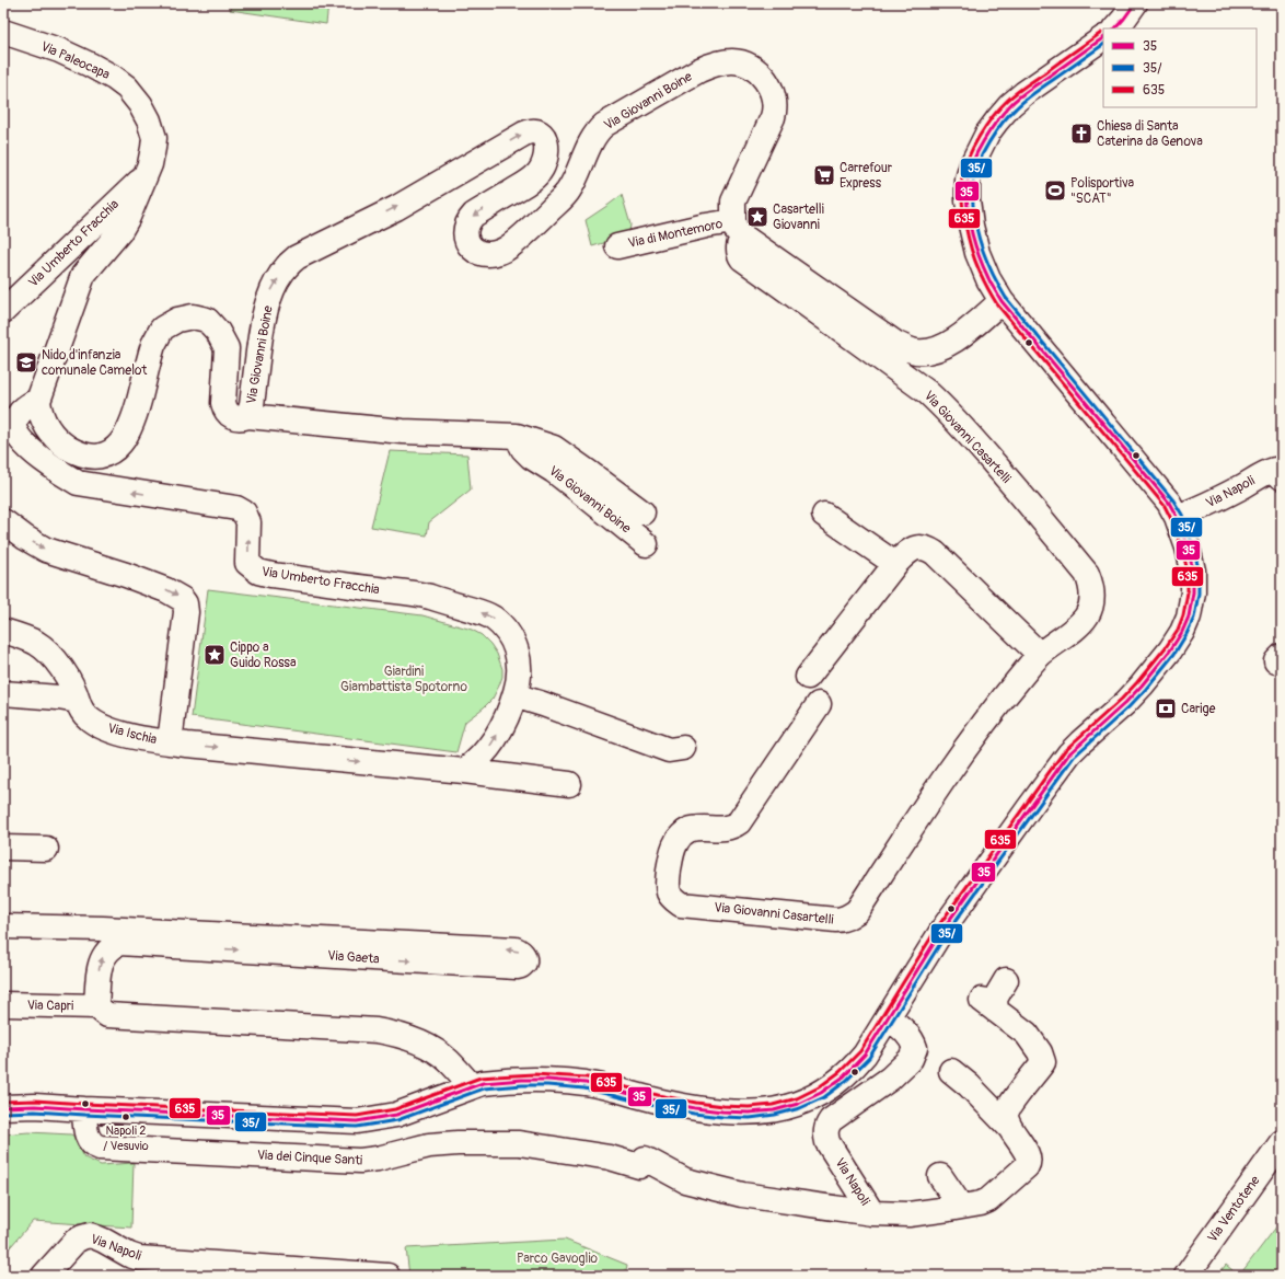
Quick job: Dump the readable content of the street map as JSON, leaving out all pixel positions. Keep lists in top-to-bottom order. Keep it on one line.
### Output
{"streets":{"street":["Via Paleocapa","Via Giovanni Boine","Via di Montemoro","Via Umberto Fracchia","Via Giovanni Casartelli","Via Napoli","Via Ischia","Via Gaeta","Via Capri","Via dei Cinque Santi","Via Ventotene"]},"crossings":[["Via Paleocapa","Via Umberto Fracchia"],["Via Giovanni Boine","Via di Montemoro"],["Via Giovanni Boine","Via Umberto Fracchia"],["Via Giovanni Boine","Via Giovanni Casartelli"],["Via di Montemoro","Via Giovanni Casartelli"],["Via Napoli","Via dei Cinque Santi"],["Via Gaeta","Via Capri"]],"parks":["Giardini Giambattista Spotorno","Parco Gavoglio"],"places":{"church":["Chiesa di Santa Caterina da Genova"],"supermarket":["Carrefour Express"],"sports":["Polisportiva \"SCAT\""],"place":["Casartelli Giovanni","Cippo a Guido Rossa"],"school or university":["Nido d'infanzia comunale Camelot"],"bank":["Carige"],"other":["Napoli 2 / Vesuvio"]},"lines":["transit line 35","transit line 635","transit line 35/"],"legend":["35","35/","635"]}
